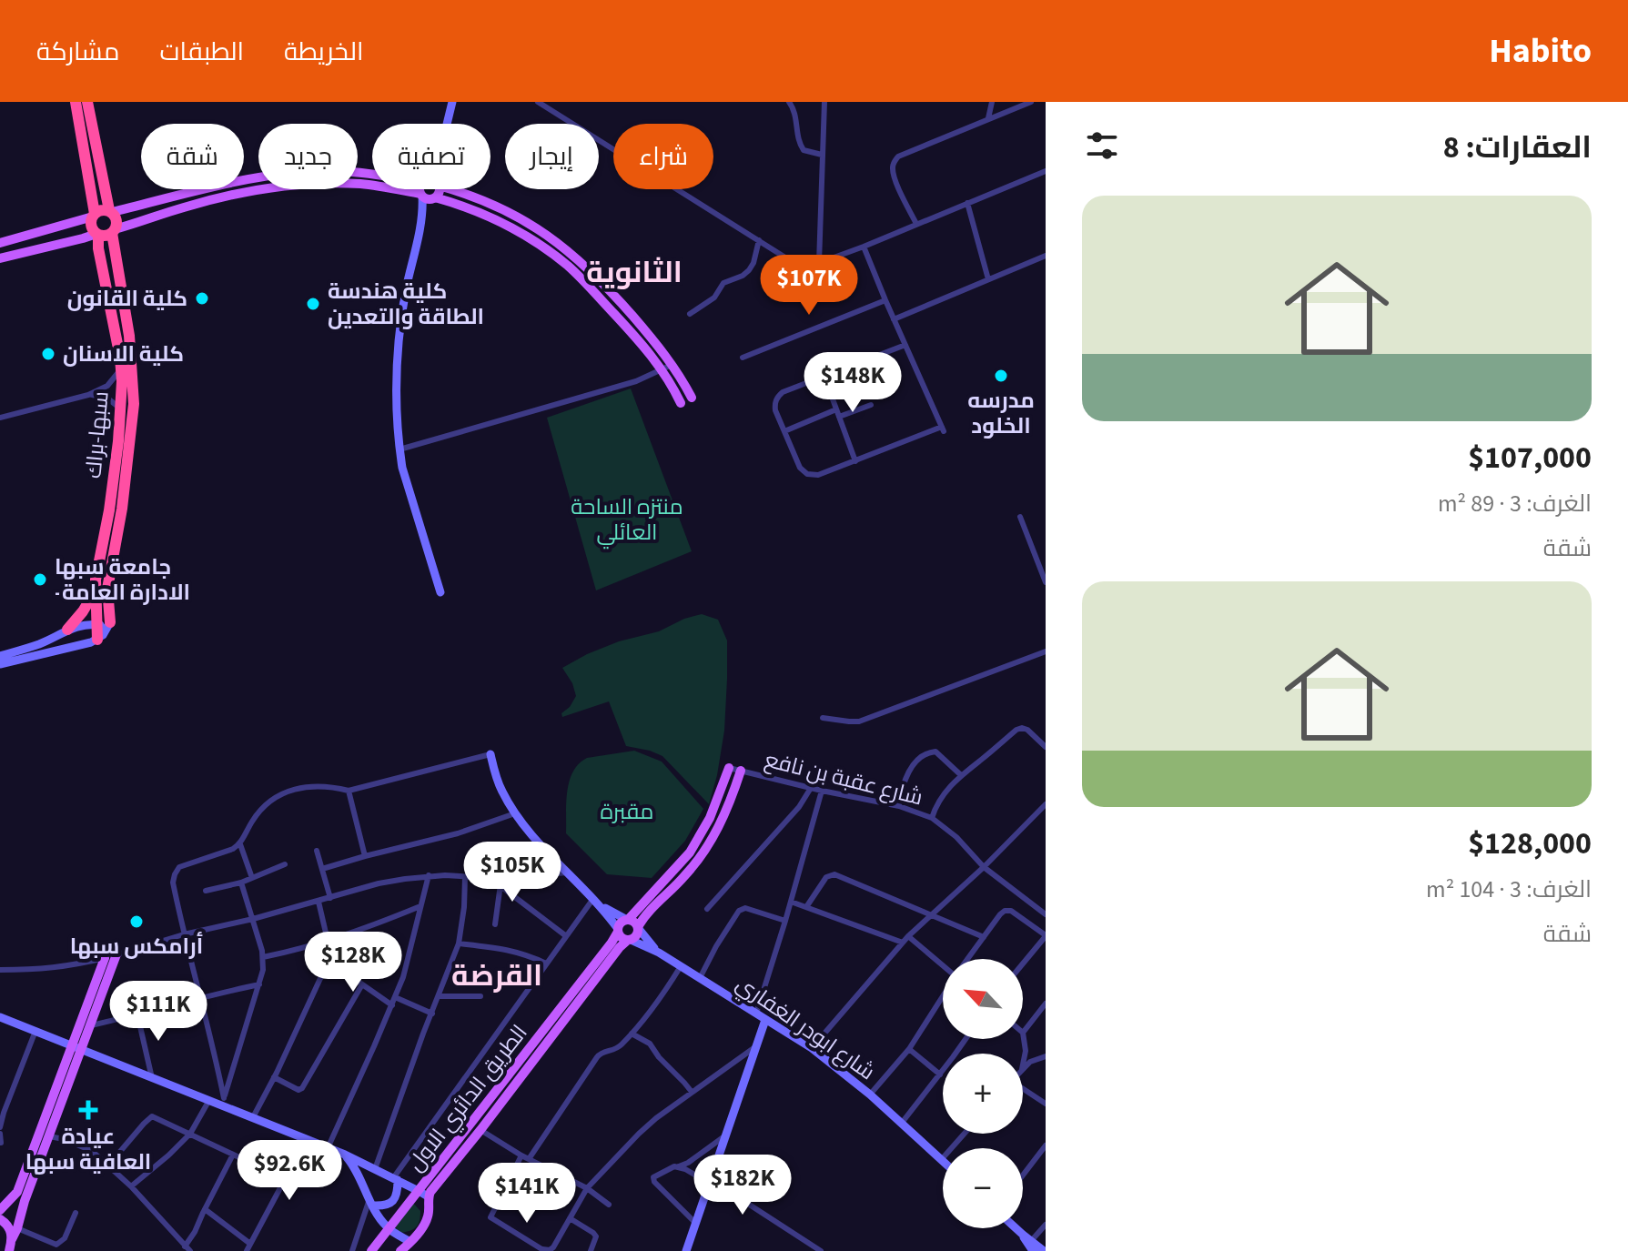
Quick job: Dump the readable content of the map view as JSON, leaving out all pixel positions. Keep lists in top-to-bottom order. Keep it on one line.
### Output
{"streets":{"highway":["سبها-براك"],"main road":["الطريق الدائري الاول"],"street":["شارع عقبة بن نافع","شارع ابودر الغفاري"]},"crossings":[["شارع ابودر الغفاري","الطريق الدائري الاول"]],"districts":["الثانوية","القرضة"],"parks":["منتزه الساحة العائلي","مقبرة"],"places":{"other":["كلية القانون","كلية هندسة الطاقة والتعدين","كلية الاسنان","مدرسه الخلود","جامعة سبها -الادارة العامة","أرامكس سبها"],"health":["عيادة العافية سبها"]},"north":"top left","page":{"header":"Habito","nav":["الخريطة","الطبقات","مشاركة"],"heading":"العقارات: 8","chip":["شراء","إيجار","تصفية","جديد","شقة"],"list":[{"name":"$107,000","note":"الغرف: 3 · 89 m² · شقة"},{"name":"$128,000","note":"الغرف: 3 · 104 m² · شقة"}],"price":["$107K","$148K","$105K","$128K","$111K","$92.6K","$182K","$141K"],"map_buttons":["+","−"]}}
